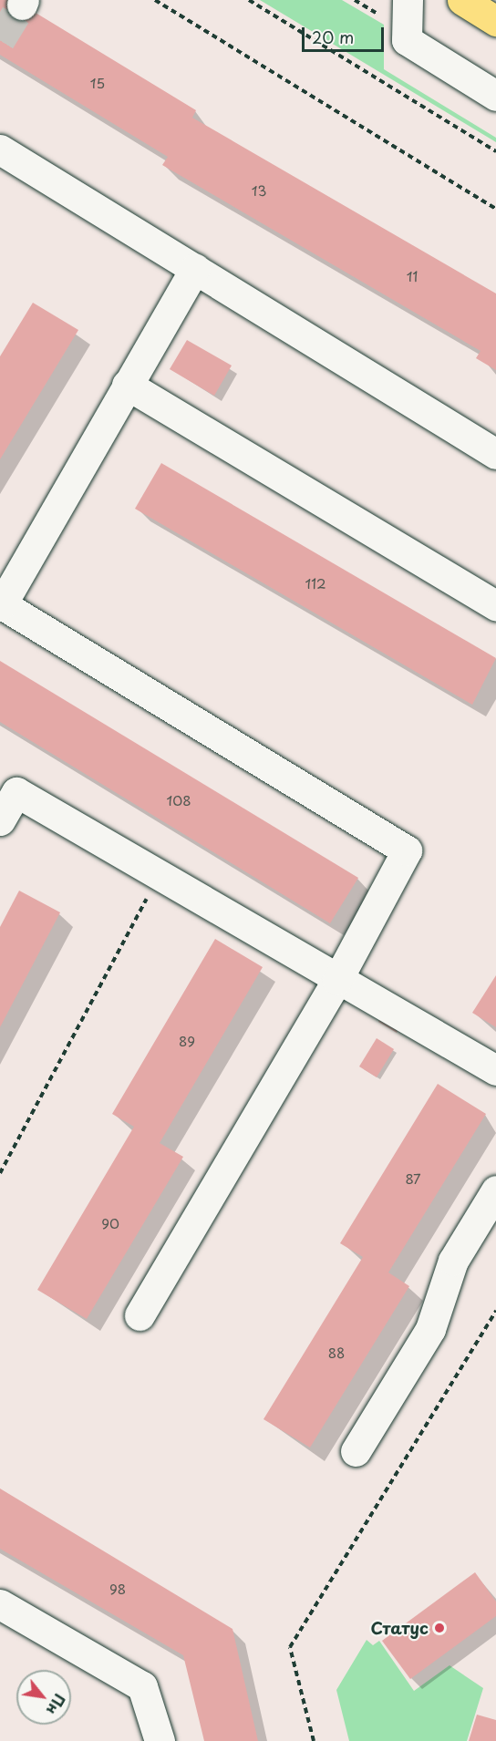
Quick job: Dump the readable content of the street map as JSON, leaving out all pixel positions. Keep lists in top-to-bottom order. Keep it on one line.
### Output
{"places":["Статус"],"house_numbers":["15","13","11","112","108","89","87","90","88","98"],"scale_bar":"20 m","north":"bottom right"}
